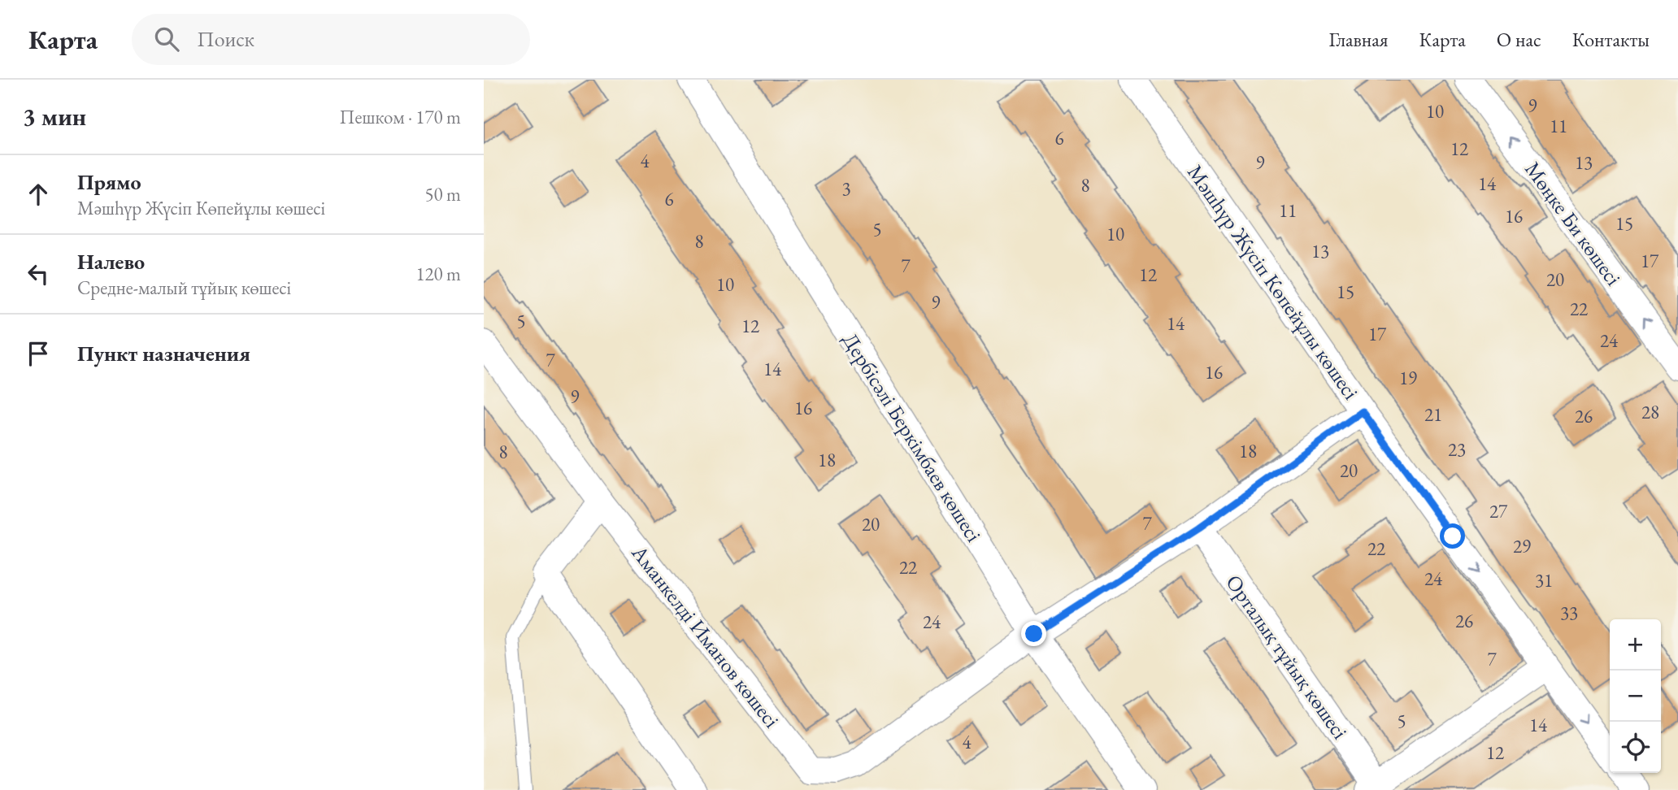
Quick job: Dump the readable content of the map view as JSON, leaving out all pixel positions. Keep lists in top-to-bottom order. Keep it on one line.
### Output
{"streets":{"street":["Мөңке Би көшесі","Мәшһүр Жүсіп Көпейұлы көшесі","Дербісәлі Беркімбаев көшесі","Аманкелді Иманов көшесі","Орталық тұйық көшесі"]},"crossings":[["Дербісәлі Беркімбаев көшесі","Аманкелді Иманов көшесі"]],"one_way":["Мөңке Би көшесі","Мәшһүр Жүсіп Көпейұлы көшесі"],"house_numbers":["9","10","11","6","12","4","9","13","14","8","3","6","11","16","15","5","10","8","13","17","7","12","20","10","15","9","22","5","14","12","17","24","7","14","16","19","9","16","28","21","26","23","18","8","18","20","27","7","20","29","22","22","24","31","33","26","24","7","5","14","4","12"],"page":{"header":"Карта","search":"Поиск","nav":["Главная","Карта","О нас","Контакты"],"heading":["3 мин","Пешком · 170 m"],"list":[["Прямо","Мәшһүр Жүсіп Көпейұлы көшесі","50 m"],["Налево","Средне-малый тұйық көшесі","120 m"],"Пункт назначения"],"map_buttons":["+","−"]}}
